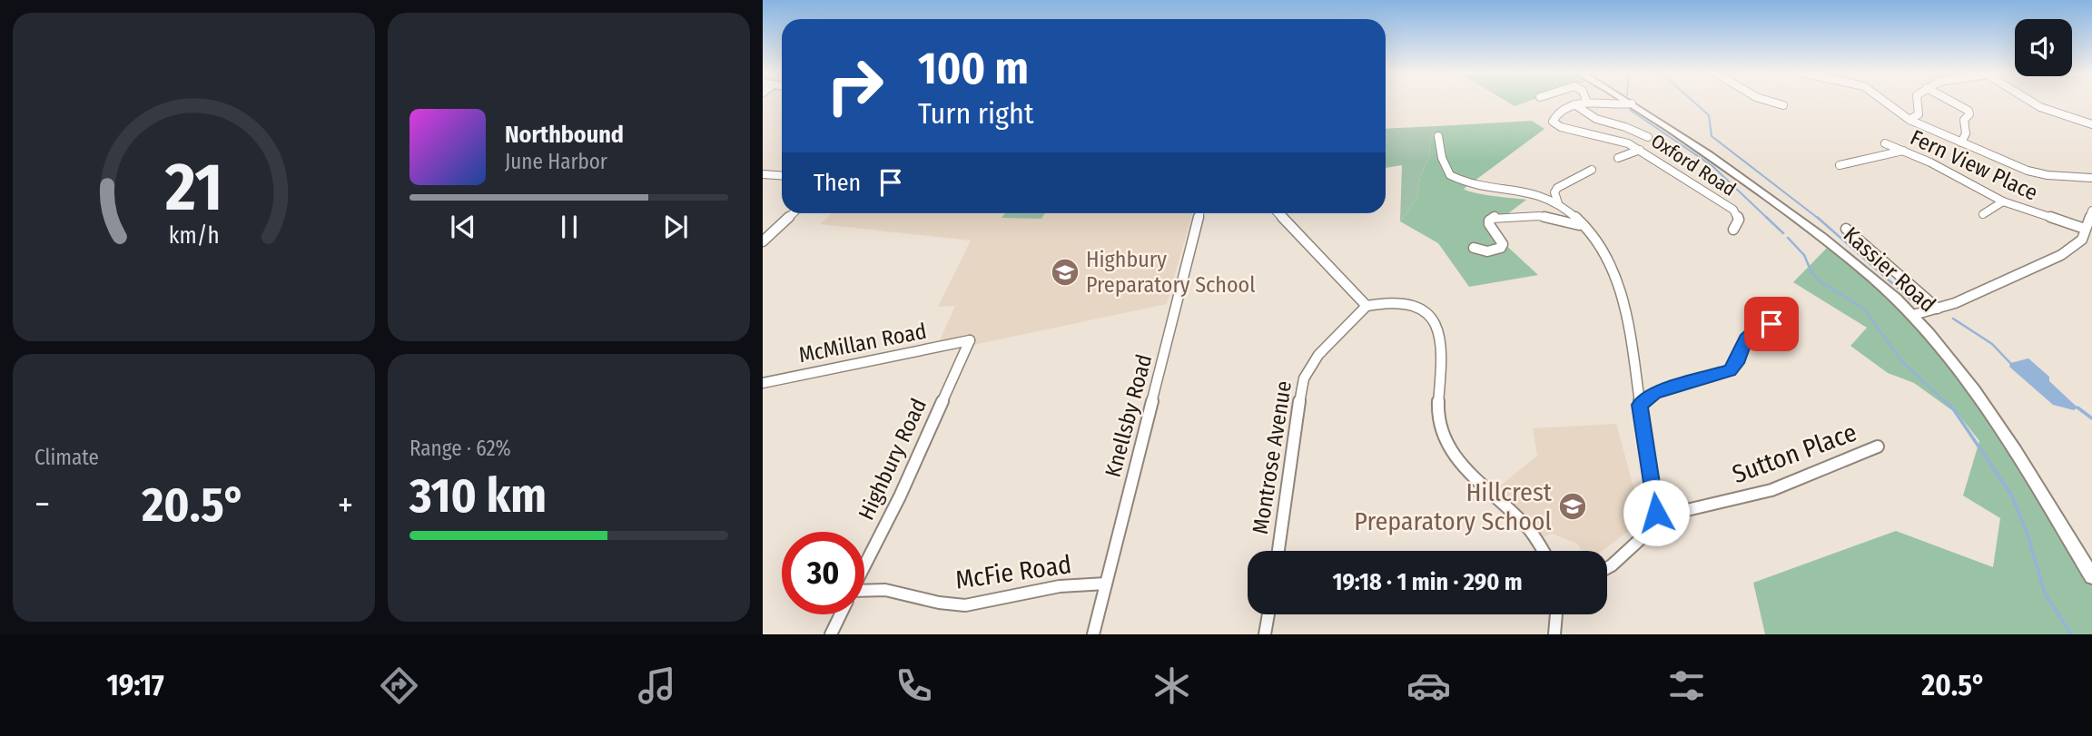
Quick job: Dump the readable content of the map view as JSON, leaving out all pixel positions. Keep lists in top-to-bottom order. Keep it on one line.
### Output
{"streets":{"main road":["Kassier Road"],"street":["Oxford Road","Fern View Place","McMillan Road","Knellsby Road","Sutton Place","Montrose Avenue","Highbury Road","McFie Road"]},"crossings":[["Oxford Road","Kassier Road"],["McMillan Road","Highbury Road"],["Knellsby Road","McFie Road"]],"places":{"school or university":["Highbury Preparatory School","Hillcrest Preparatory School"]},"page":{"turn":["100 m","Turn right"],"song":["Northbound","June Harbor"],"then":"Then","tile":["Climate",["Range · 62%","310 km"]],"heat":["−","20.5°","+"],"limit":"30","trip":"19:18 · 1 min · 290 m","tabs":["19:17","20.5°"],"gauge":["21","km/h"]}}
